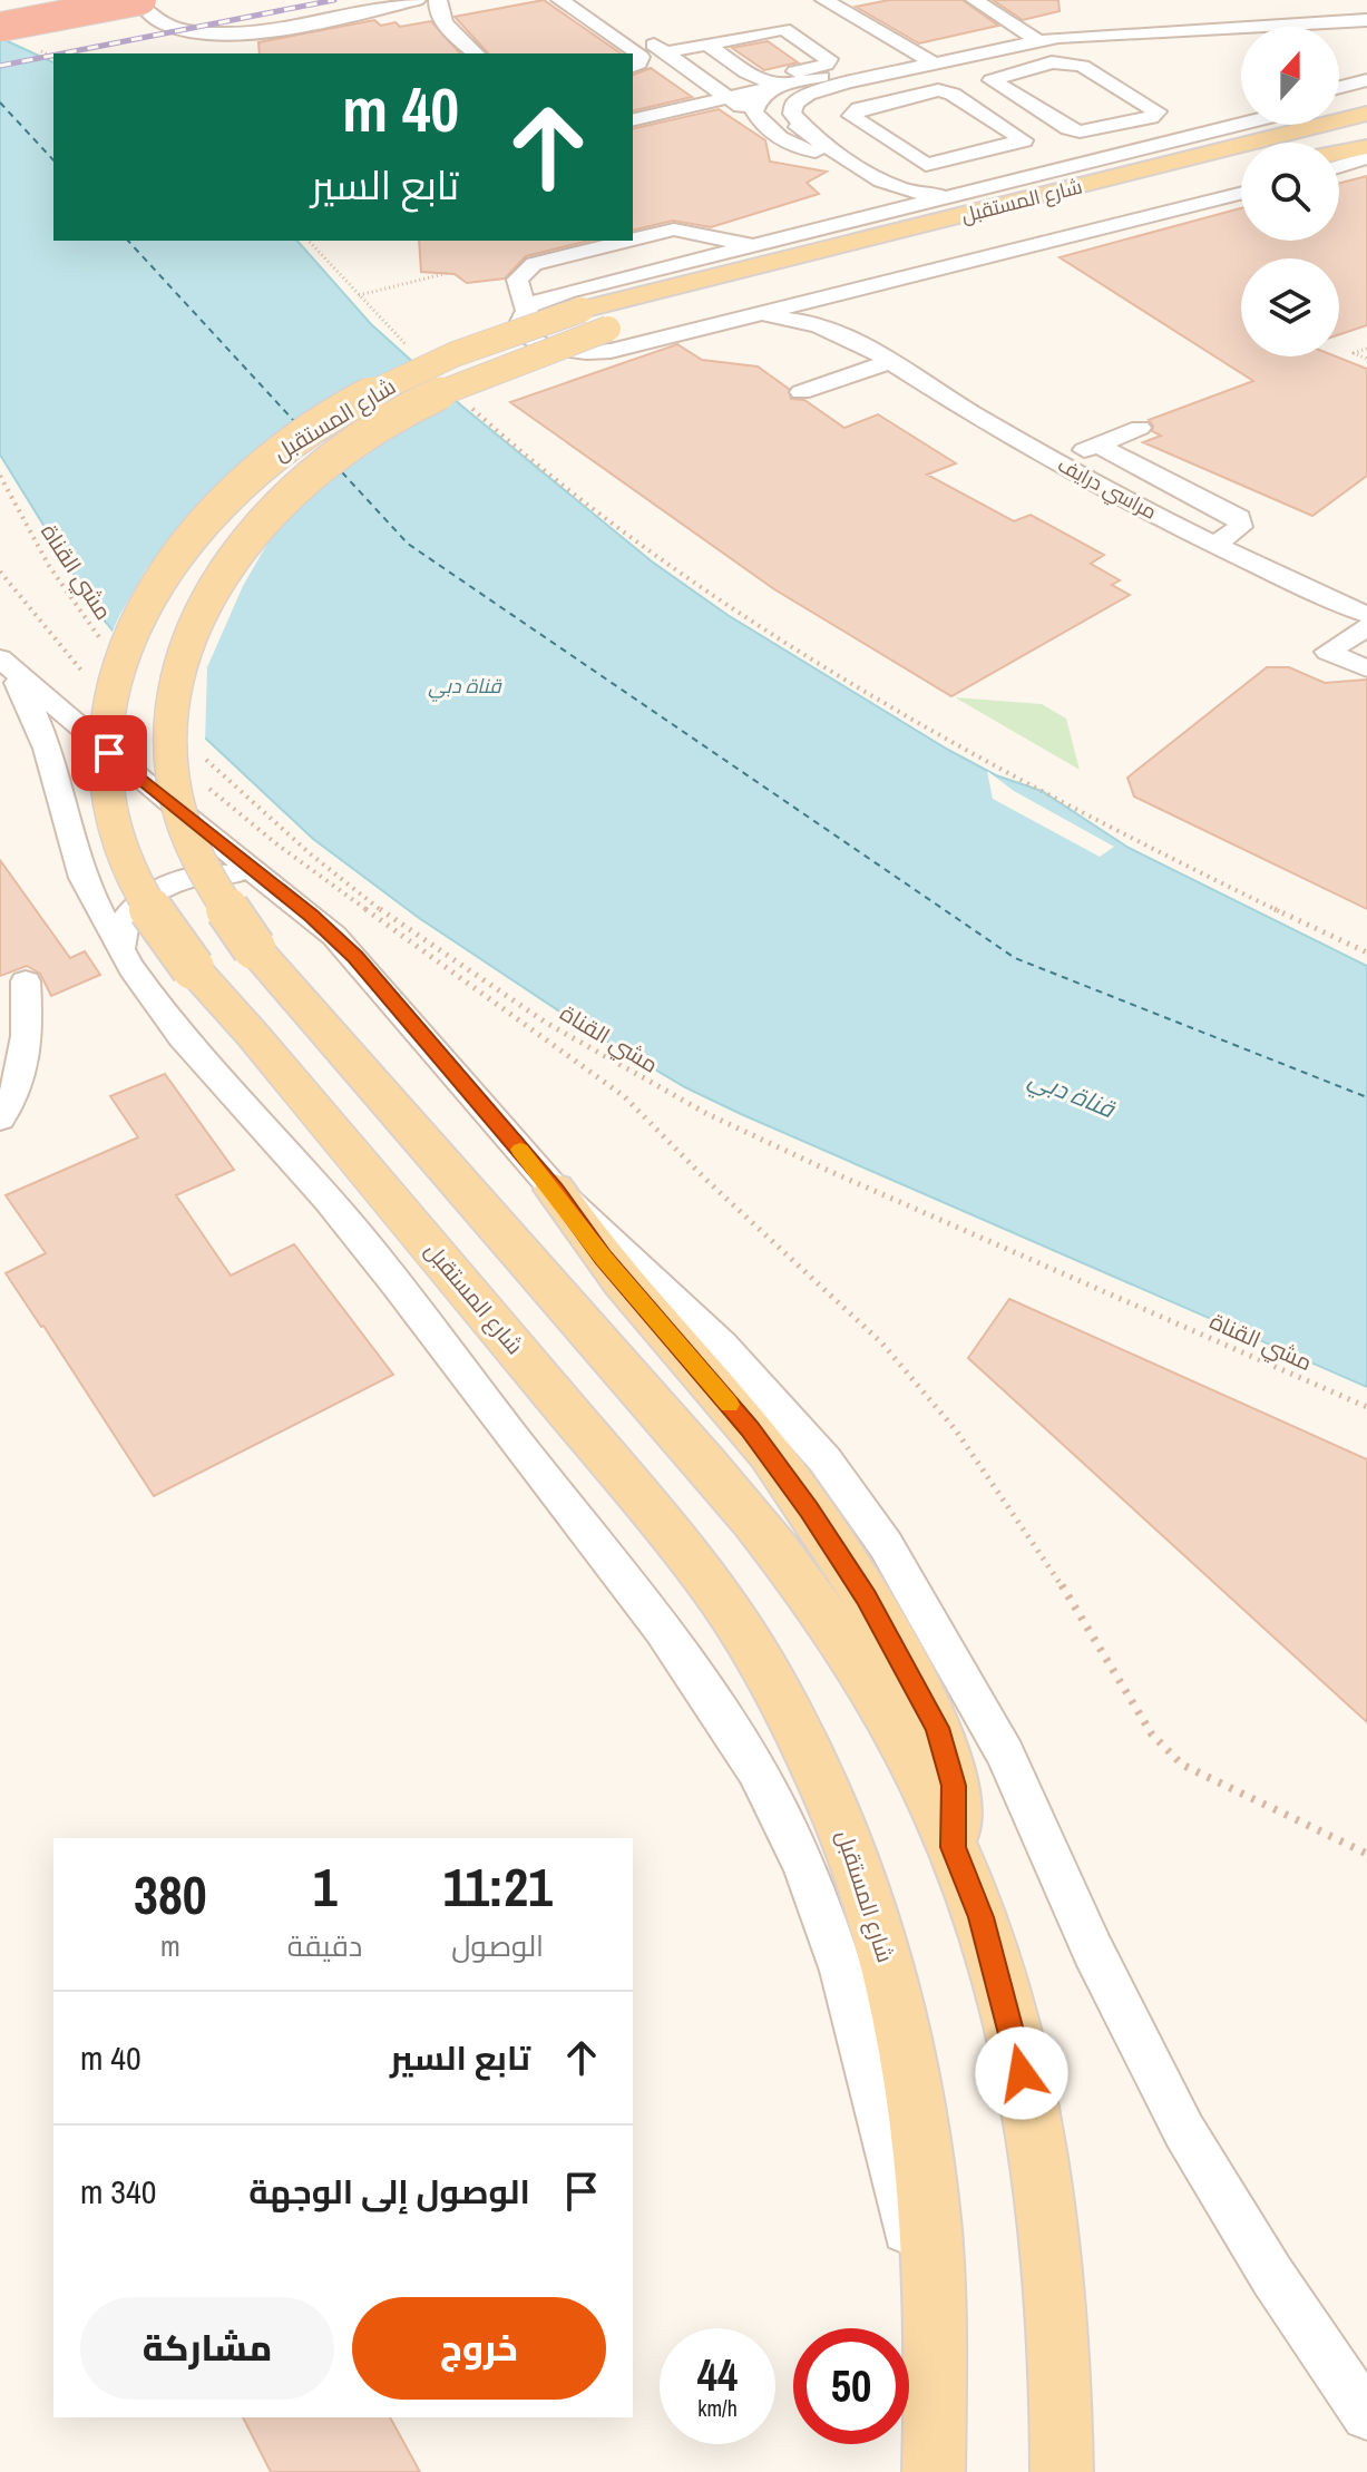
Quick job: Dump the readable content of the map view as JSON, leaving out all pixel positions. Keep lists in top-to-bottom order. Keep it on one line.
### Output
{"streets":{"main road":["شارع المستقبل"],"street":["مراسي درايف"],"path":["مشي القناة"]},"crossings":[["شارع المستقبل","مراسي درايف"]],"water":["قناة دبي"],"north":"top","page":{"turn":["40 m","تابع السير"],"eta":["11:21","الوصول","1","دقيقة","380","m"],"list":[{"name":"تابع السير","value":"40 m"},{"name":"الوصول إلى الوجهة","value":"340 m"}],"buttons":["خروج","مشاركة"],"speed":"44 km/h","limit":"50"}}
